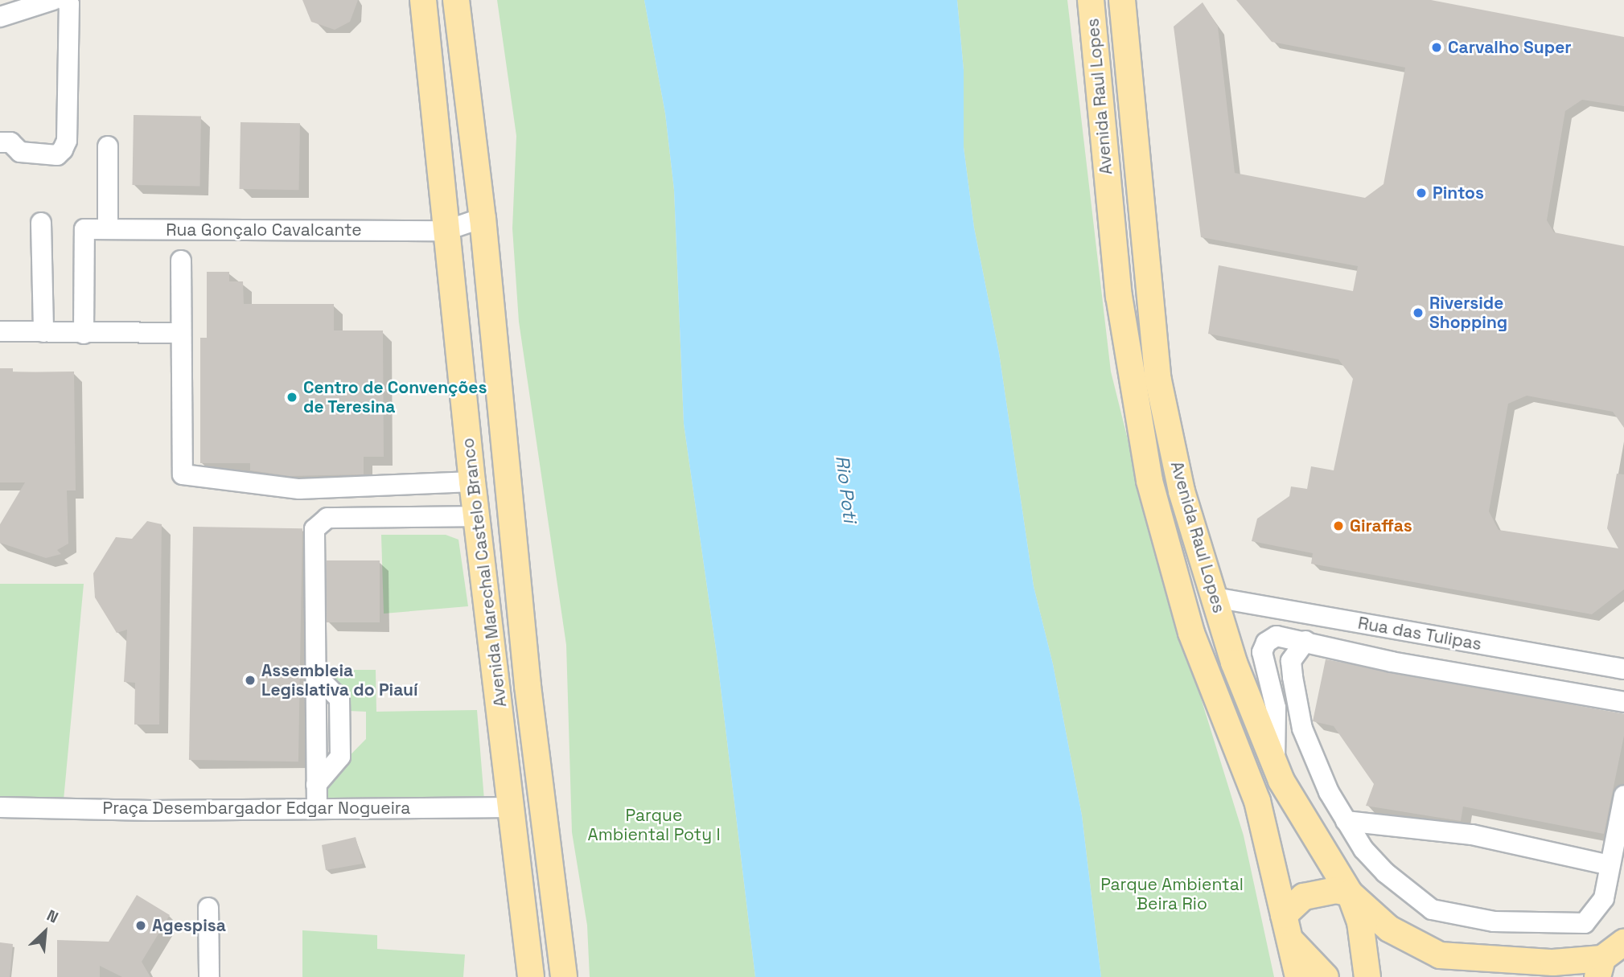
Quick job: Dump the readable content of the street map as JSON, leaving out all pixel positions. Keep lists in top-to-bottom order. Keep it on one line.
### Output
{"streets":{"main road":["Avenida Raul Lopes","Avenida Marechal Castelo Branco"],"street":["Rua Gonçalo Cavalcante","Rua das Tulipas","Praça Desembargador Edgar Nogueira"]},"crossings":[["Avenida Raul Lopes","Rua das Tulipas"],["Rua Gonçalo Cavalcante","Avenida Marechal Castelo Branco"],["Avenida Marechal Castelo Branco","Praça Desembargador Edgar Nogueira"]],"water":["Rio Poti"],"parks":["Parque Ambiental Poty I","Parque Ambiental Beira Rio"],"places":["Carvalho Super","Pintos","Riverside Shopping","Centro de Convenções de Teresina","Giraffas","Assembleia Legislativa do Piauí","Agespisa"],"north":"top right"}
